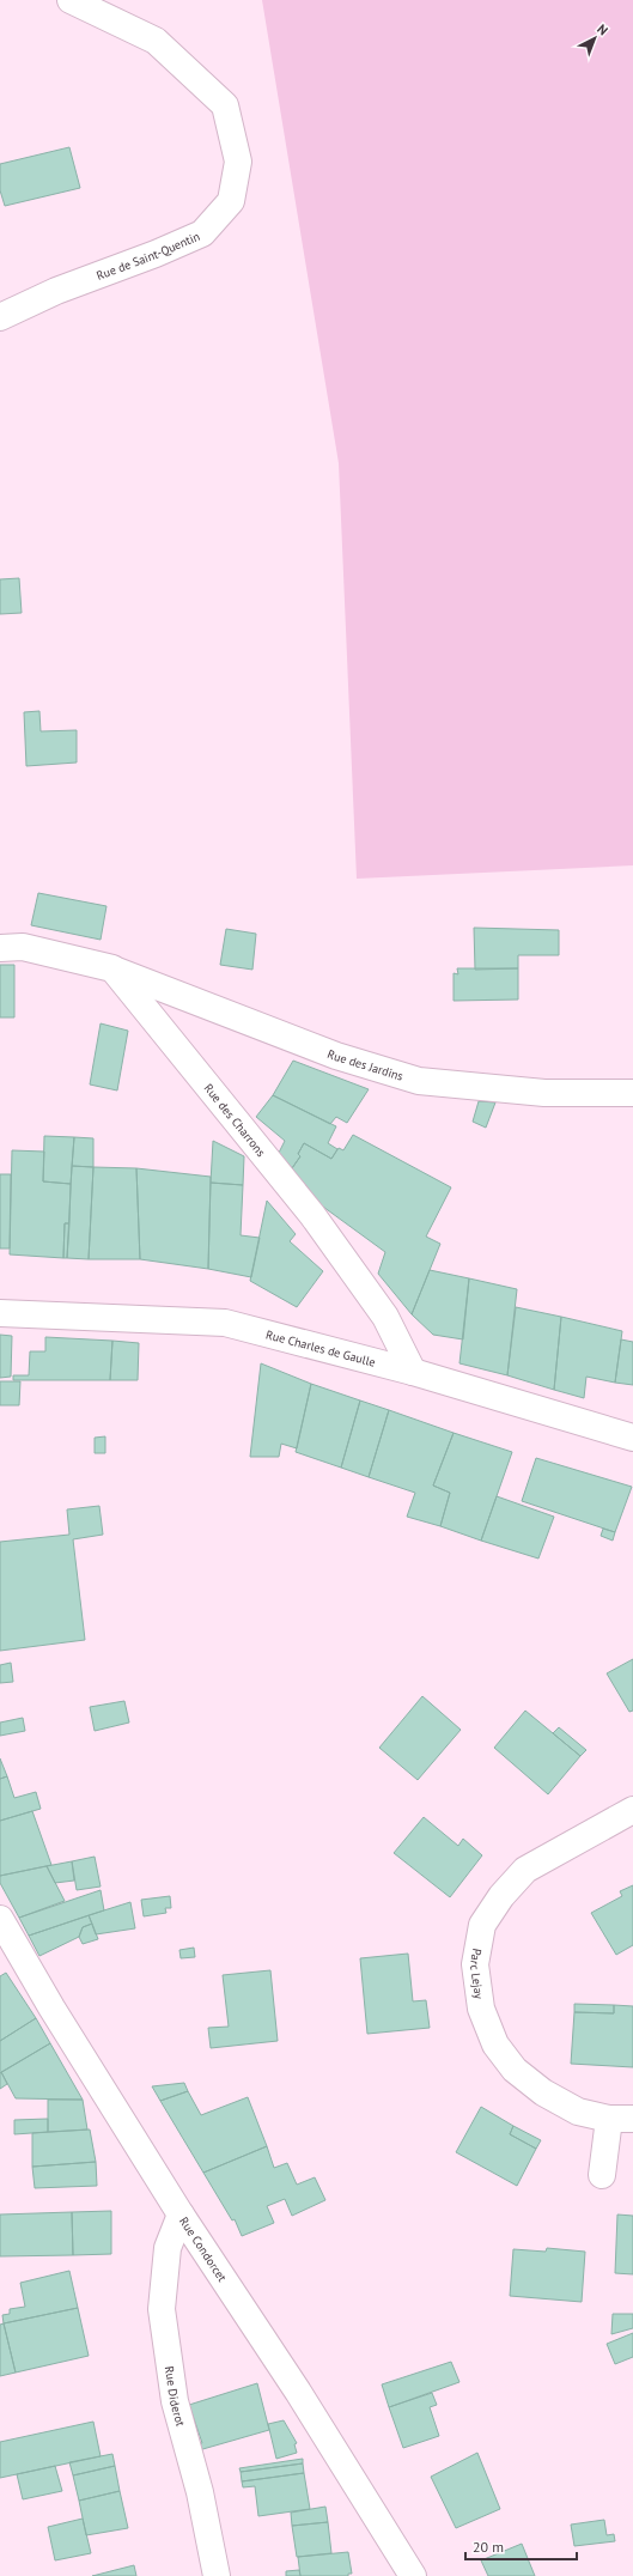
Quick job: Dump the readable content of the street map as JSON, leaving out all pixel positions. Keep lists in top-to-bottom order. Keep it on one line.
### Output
{"streets":{"street":["Rue de Saint-Quentin","Rue des Jardins","Rue des Charrons","Rue Charles de Gaulle","Parc Lejay","Rue Condorcet","Rue Diderot"]},"crossings":[["Rue des Jardins","Rue des Charrons"],["Rue des Charrons","Rue Charles de Gaulle"],["Rue Condorcet","Rue Diderot"]],"scale_bar":"20 m","north":"top right"}
